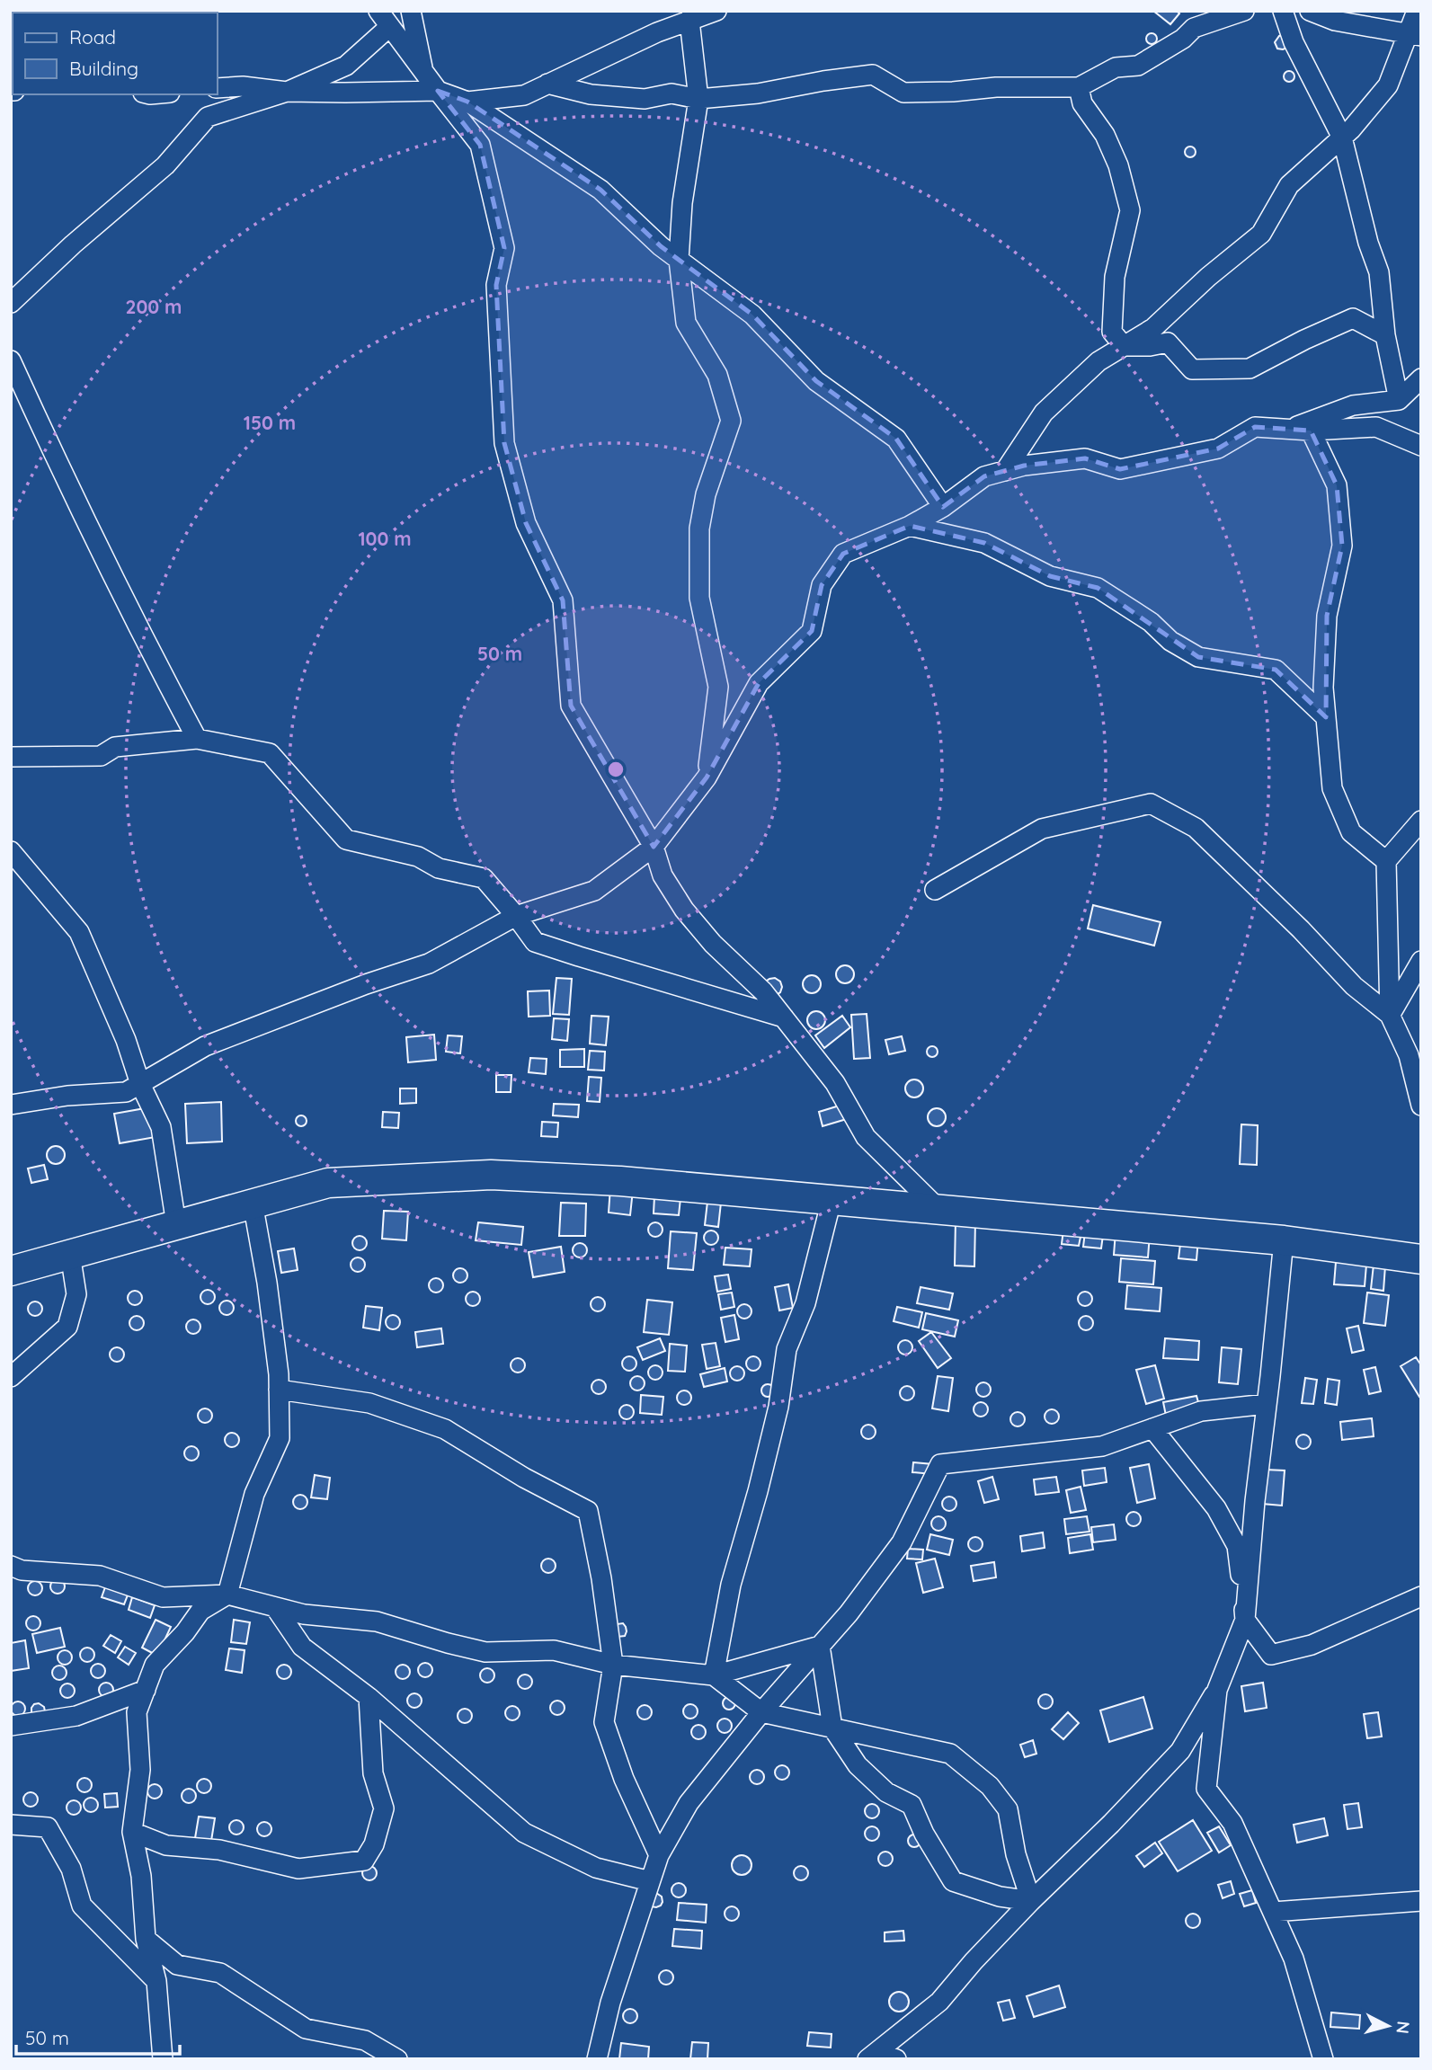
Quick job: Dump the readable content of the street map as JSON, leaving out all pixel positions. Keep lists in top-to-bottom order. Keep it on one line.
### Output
{"legend":["Road","Building"],"scale_bar":"50 m","north":"right","rings":["200 m","150 m","100 m","50 m"]}
